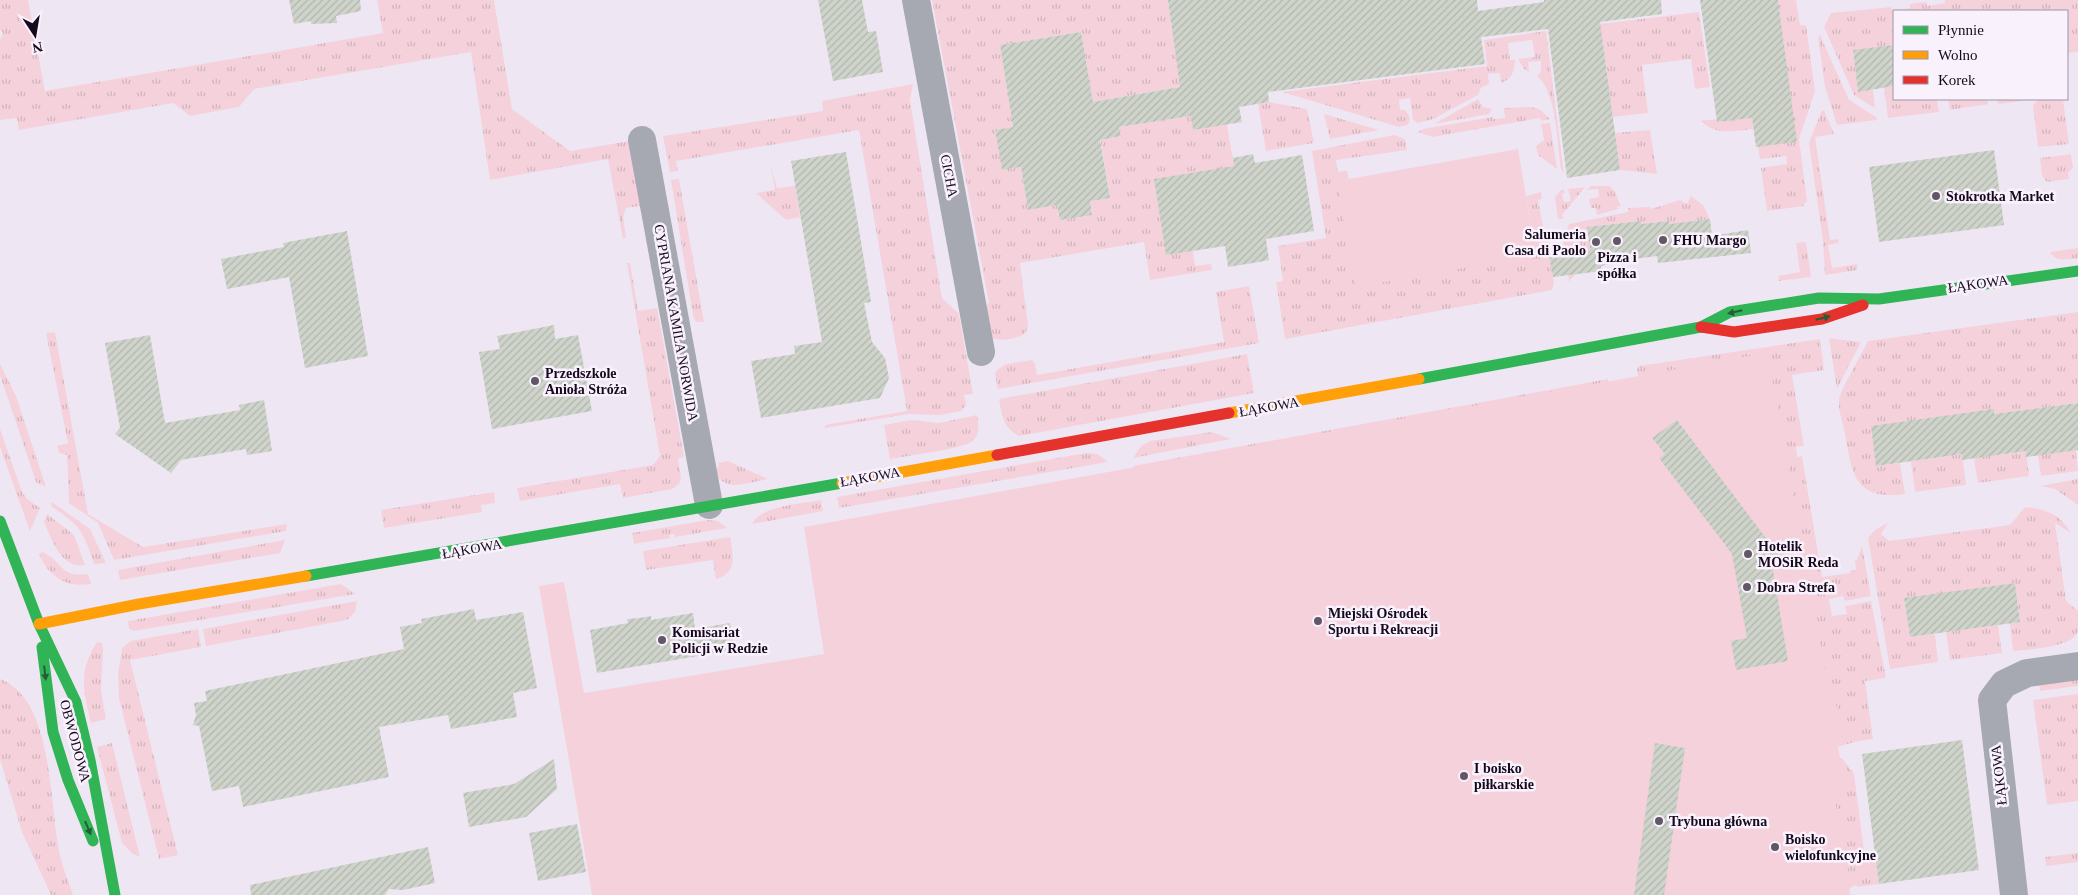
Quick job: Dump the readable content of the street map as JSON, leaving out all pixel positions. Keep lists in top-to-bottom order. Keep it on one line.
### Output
{"streets":{"street":["CICHA","ŁĄKOWA","CYPRIANA KAMILA NORWIDA","OBWODOWA"]},"crossings":[["ŁĄKOWA","CYPRIANA KAMILA NORWIDA"],["ŁĄKOWA","OBWODOWA"]],"places":["Stokrotka Market","FHU Margo","Pizza i spółka","Salumeria Casa di Paolo","Przedszkole Anioła Stróża","Hotelik MOSiR Reda","Dobra Strefa","Miejski Ośrodek Sportu i Rekreacji","Komisariat Policji w Redzie","I boisko piłkarskie","Trybuna główna","Boisko wielofunkcyjne"],"legend":["Płynnie","Wolno","Korek"],"north":"bottom"}
